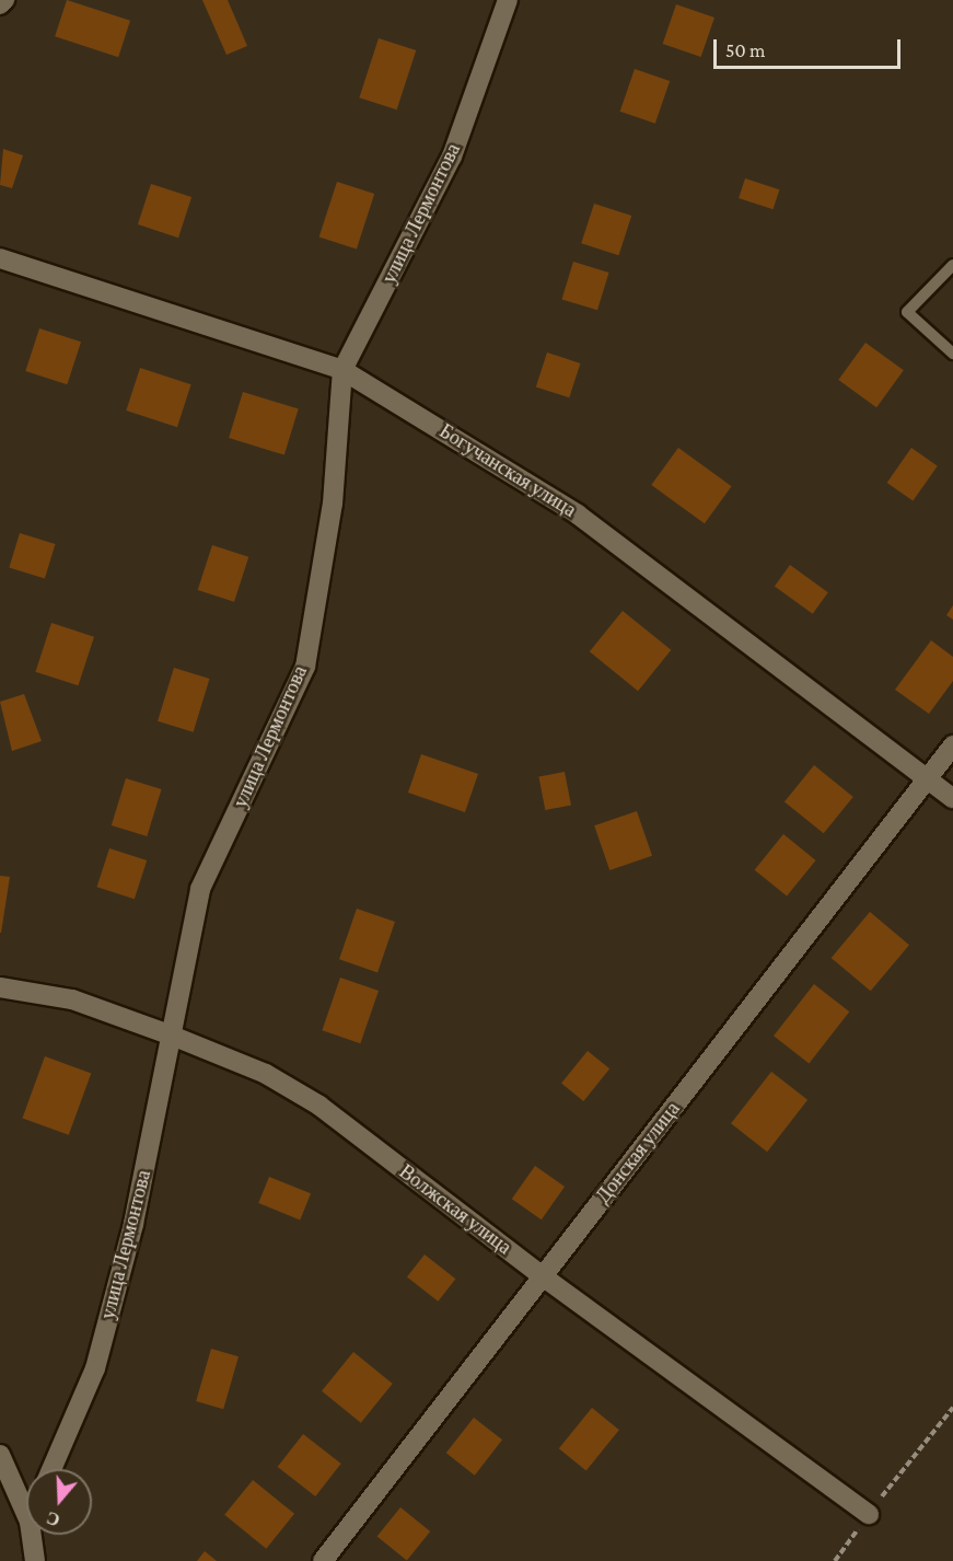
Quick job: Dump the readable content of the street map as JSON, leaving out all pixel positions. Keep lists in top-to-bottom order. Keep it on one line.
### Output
{"streets":{"street":["улица Лермонтова","Богучанская улица","Донская улица","Волжская улица"]},"crossings":[["улица Лермонтова","Богучанская улица"],["улица Лермонтова","Волжская улица"],["Богучанская улица","Донская улица"],["Донская улица","Волжская улица"]],"scale_bar":"50 m","north":"bottom"}
